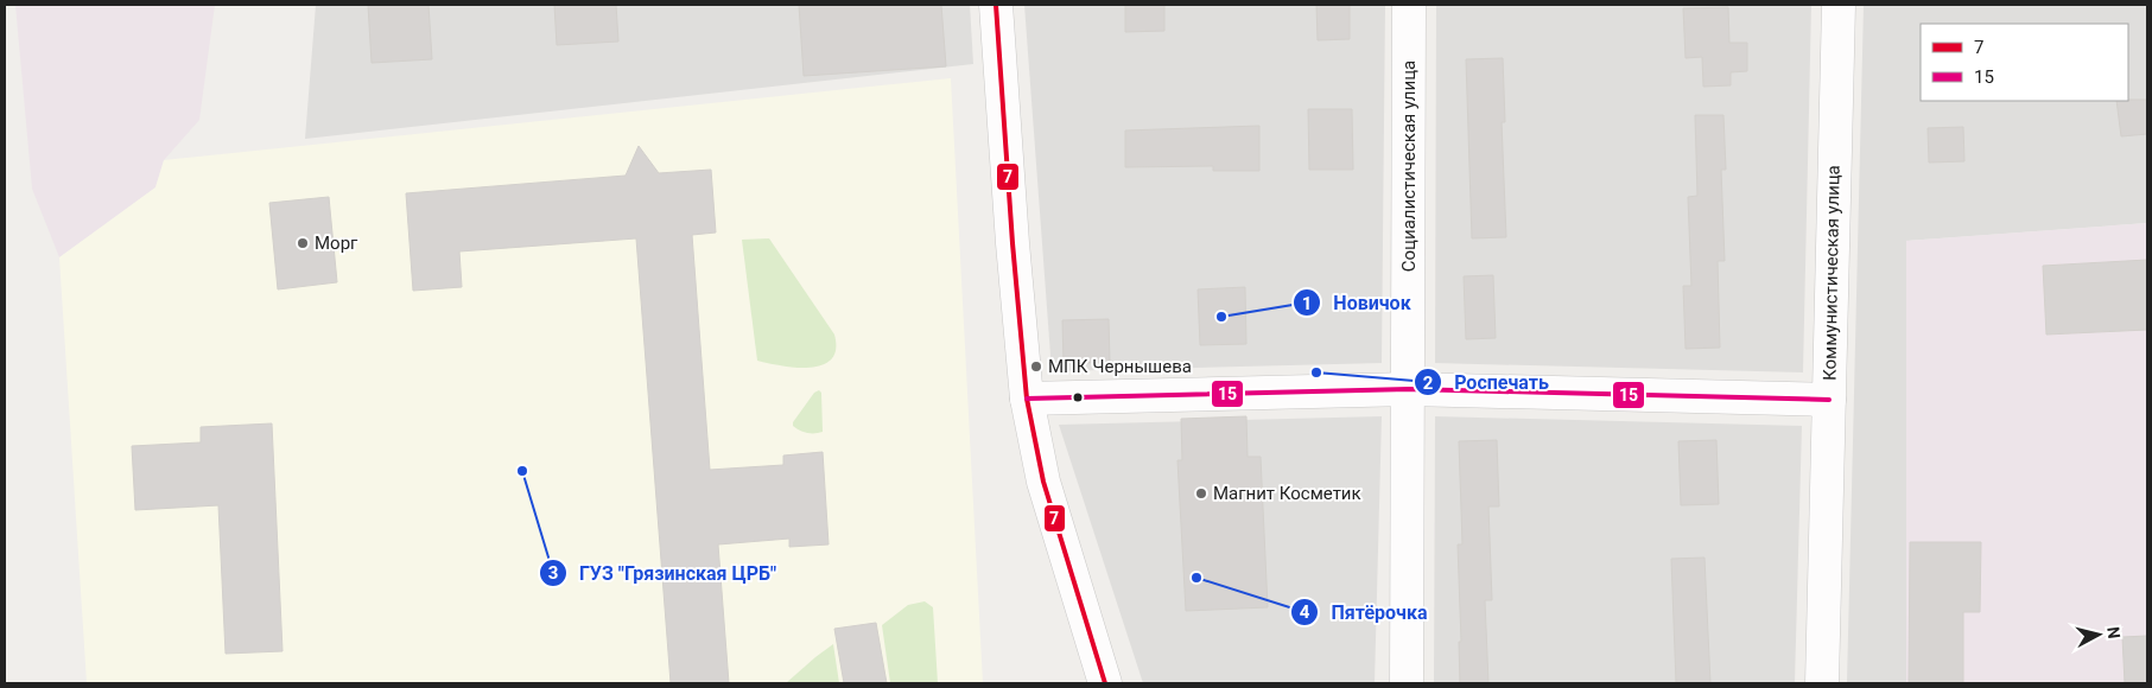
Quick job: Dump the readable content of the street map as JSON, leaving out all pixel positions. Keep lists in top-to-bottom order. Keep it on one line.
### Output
{"streets":{"street":["Социалистическая улица","Коммунистическая улица"]},"places":["Морг","Новичок","МПК Чернышева","Роспечать","ГУЗ \"Грязинская ЦРБ\"","Магнит Косметик","Пятёрочка"],"lines":["transit line 7","transit line 15"],"legend":["7","15"],"north":"right"}
